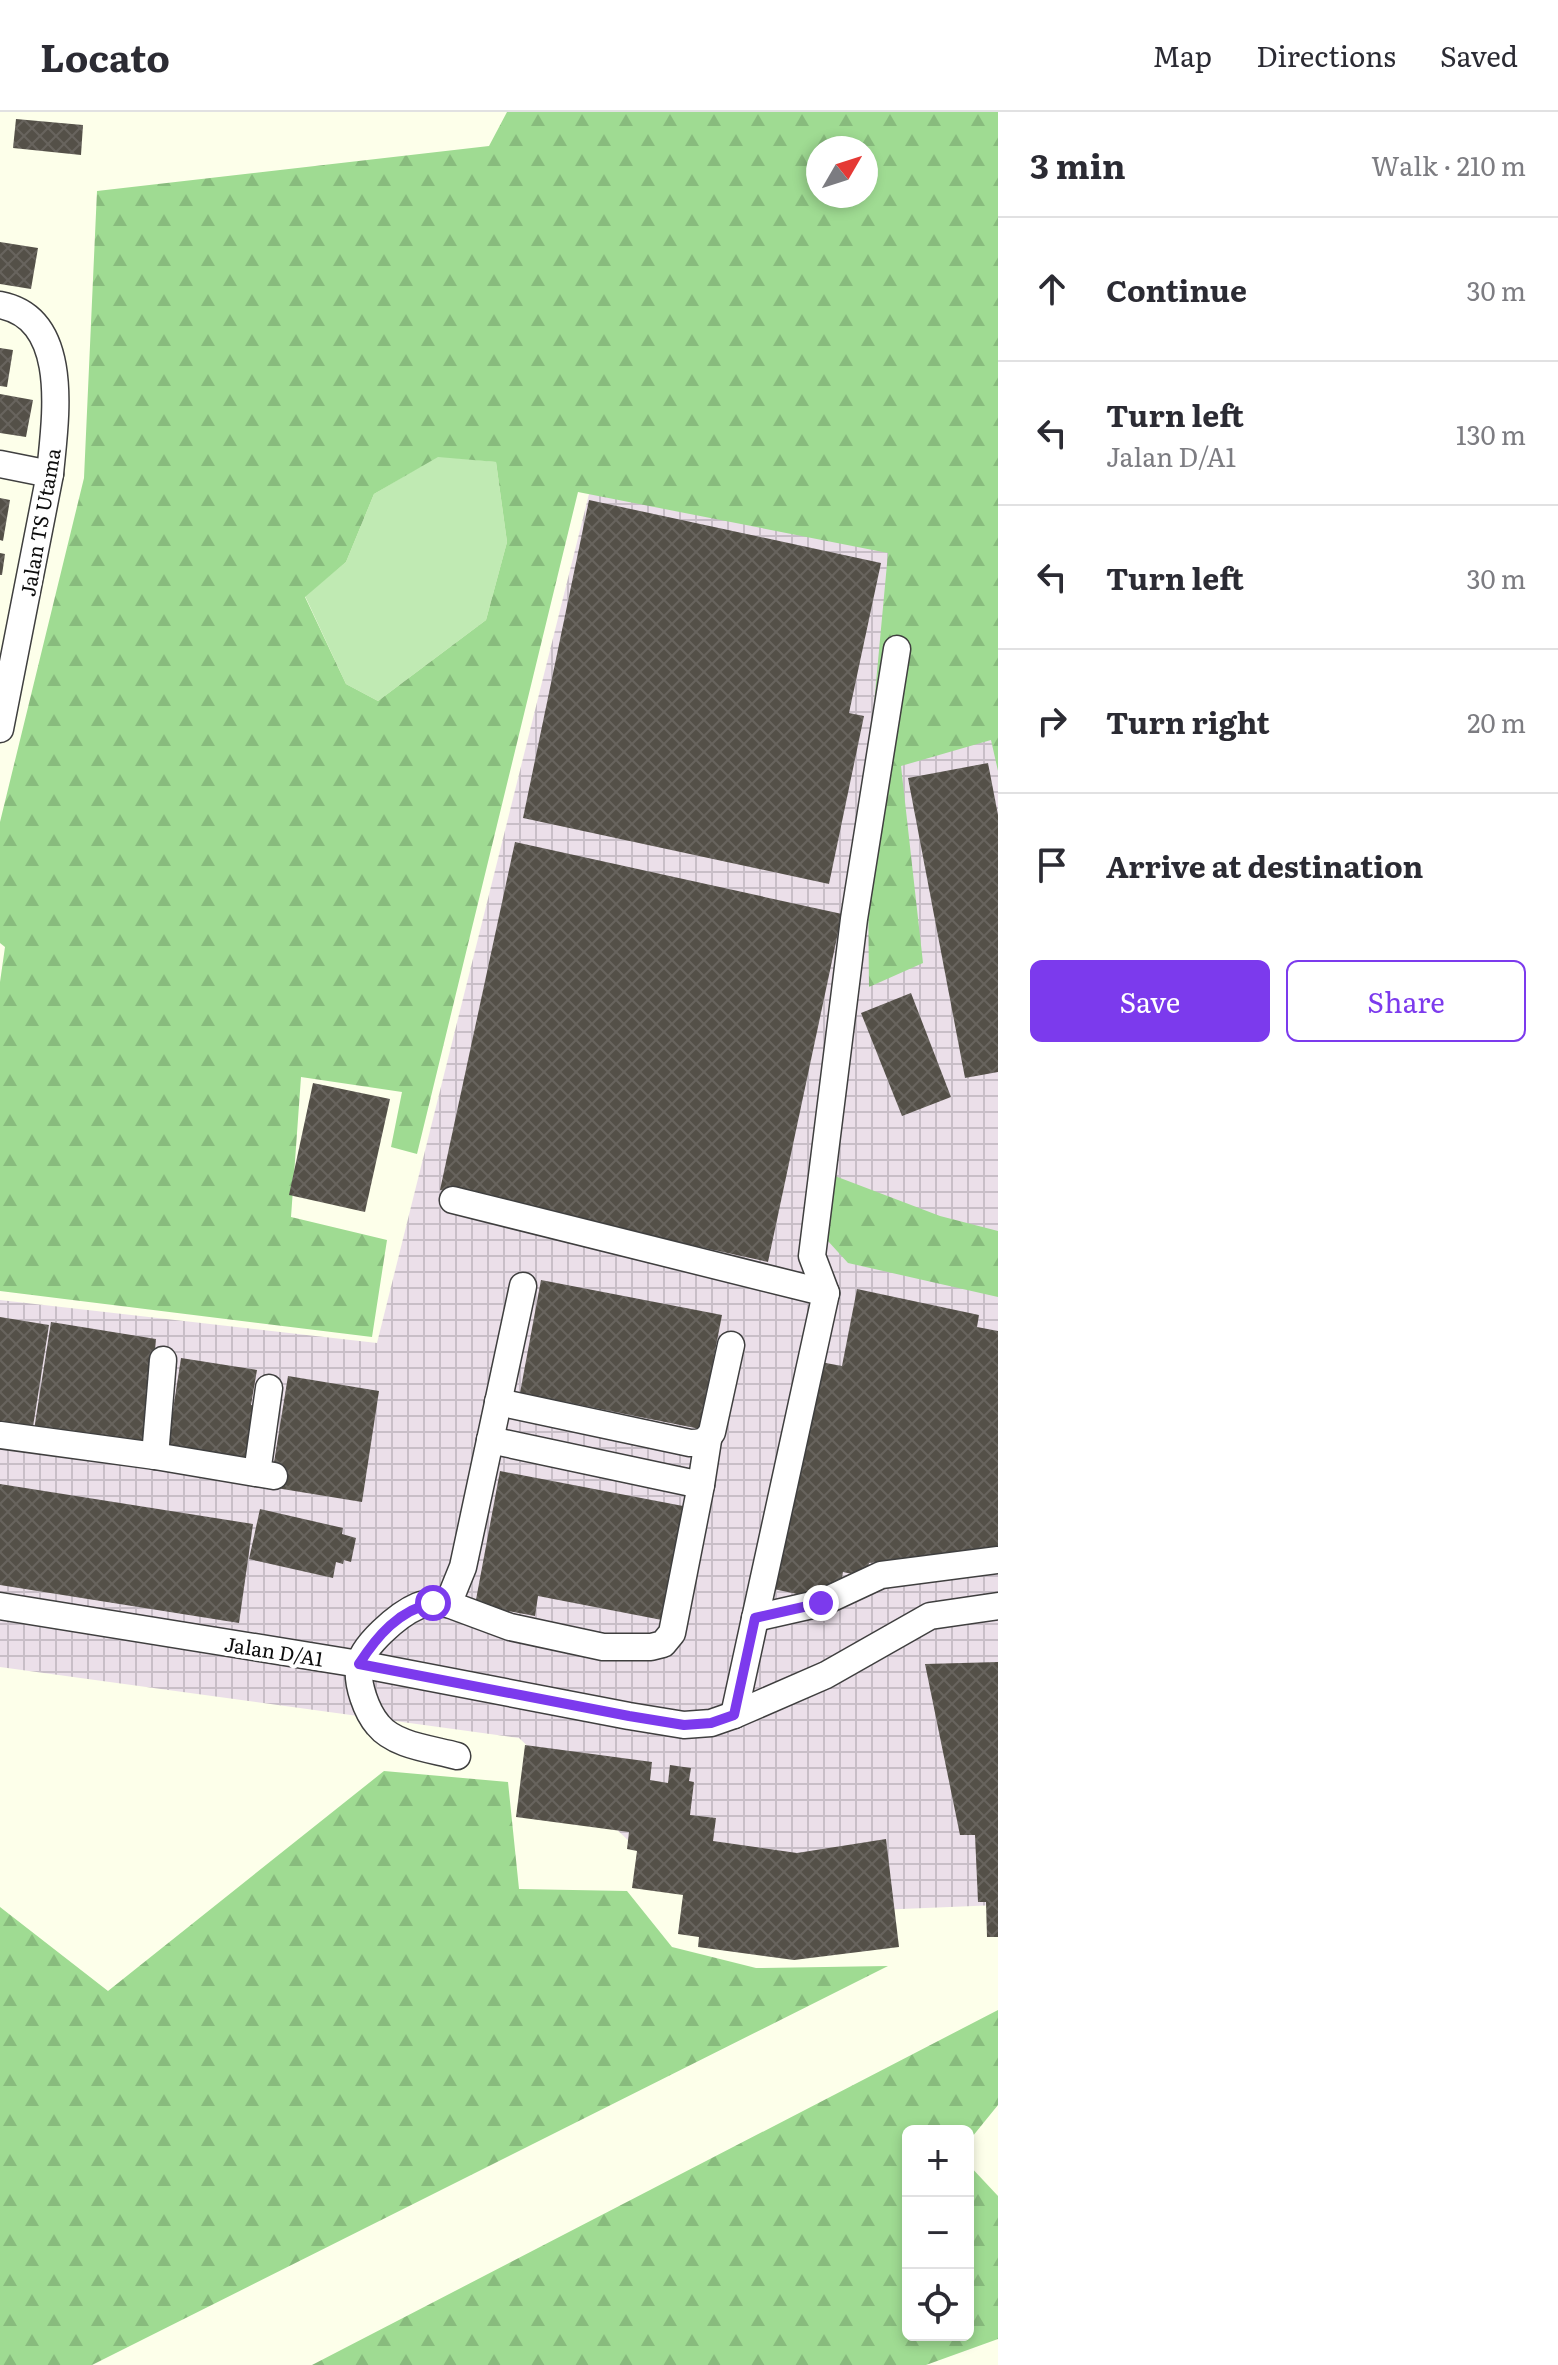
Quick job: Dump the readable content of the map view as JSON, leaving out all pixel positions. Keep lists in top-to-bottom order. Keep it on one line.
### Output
{"streets":{"street":["Jalan TS Utama","Jalan D/A1"]},"north":"top right","page":{"header":"Locato","nav":["Map","Directions","Saved"],"heading":["3 min","Walk · 210 m"],"list":[["Continue","30 m"],["Turn left","Jalan D/A1","130 m"],["Turn left","30 m"],["Turn right","20 m"],"Arrive at destination"],"buttons":["Save","Share"],"map_buttons":["+","−"]}}
